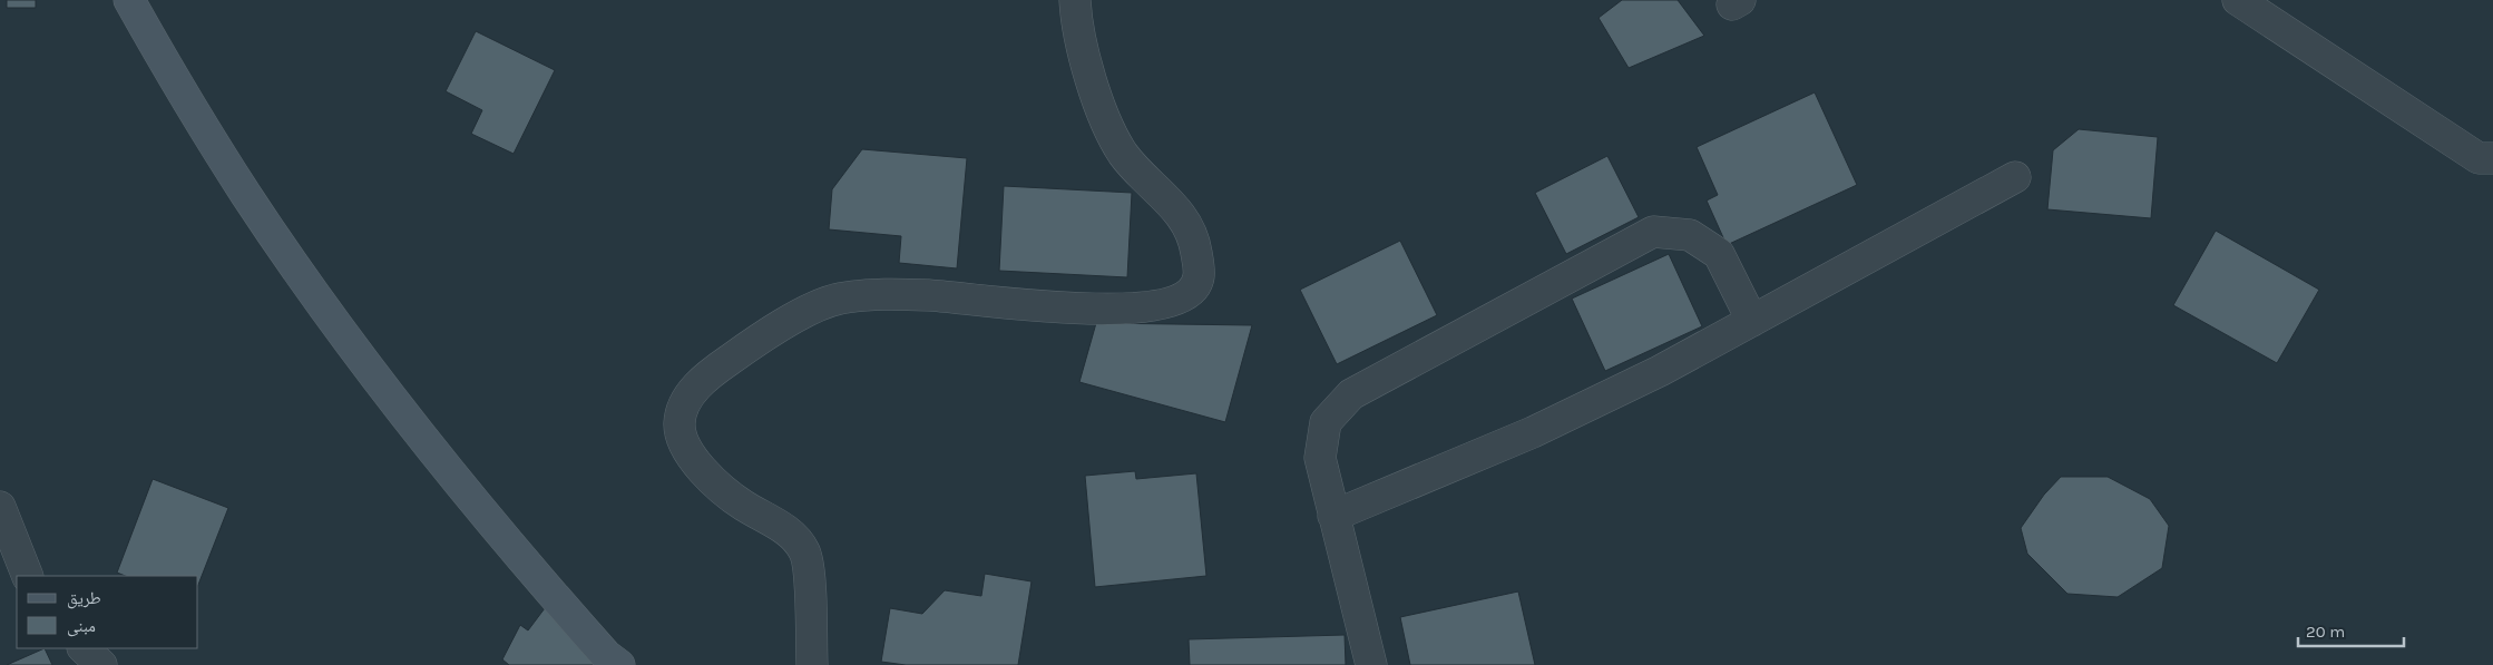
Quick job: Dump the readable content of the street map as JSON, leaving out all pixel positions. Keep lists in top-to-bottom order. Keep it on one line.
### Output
{"legend":["طريق","مبنى"],"scale_bar":"20 m"}
